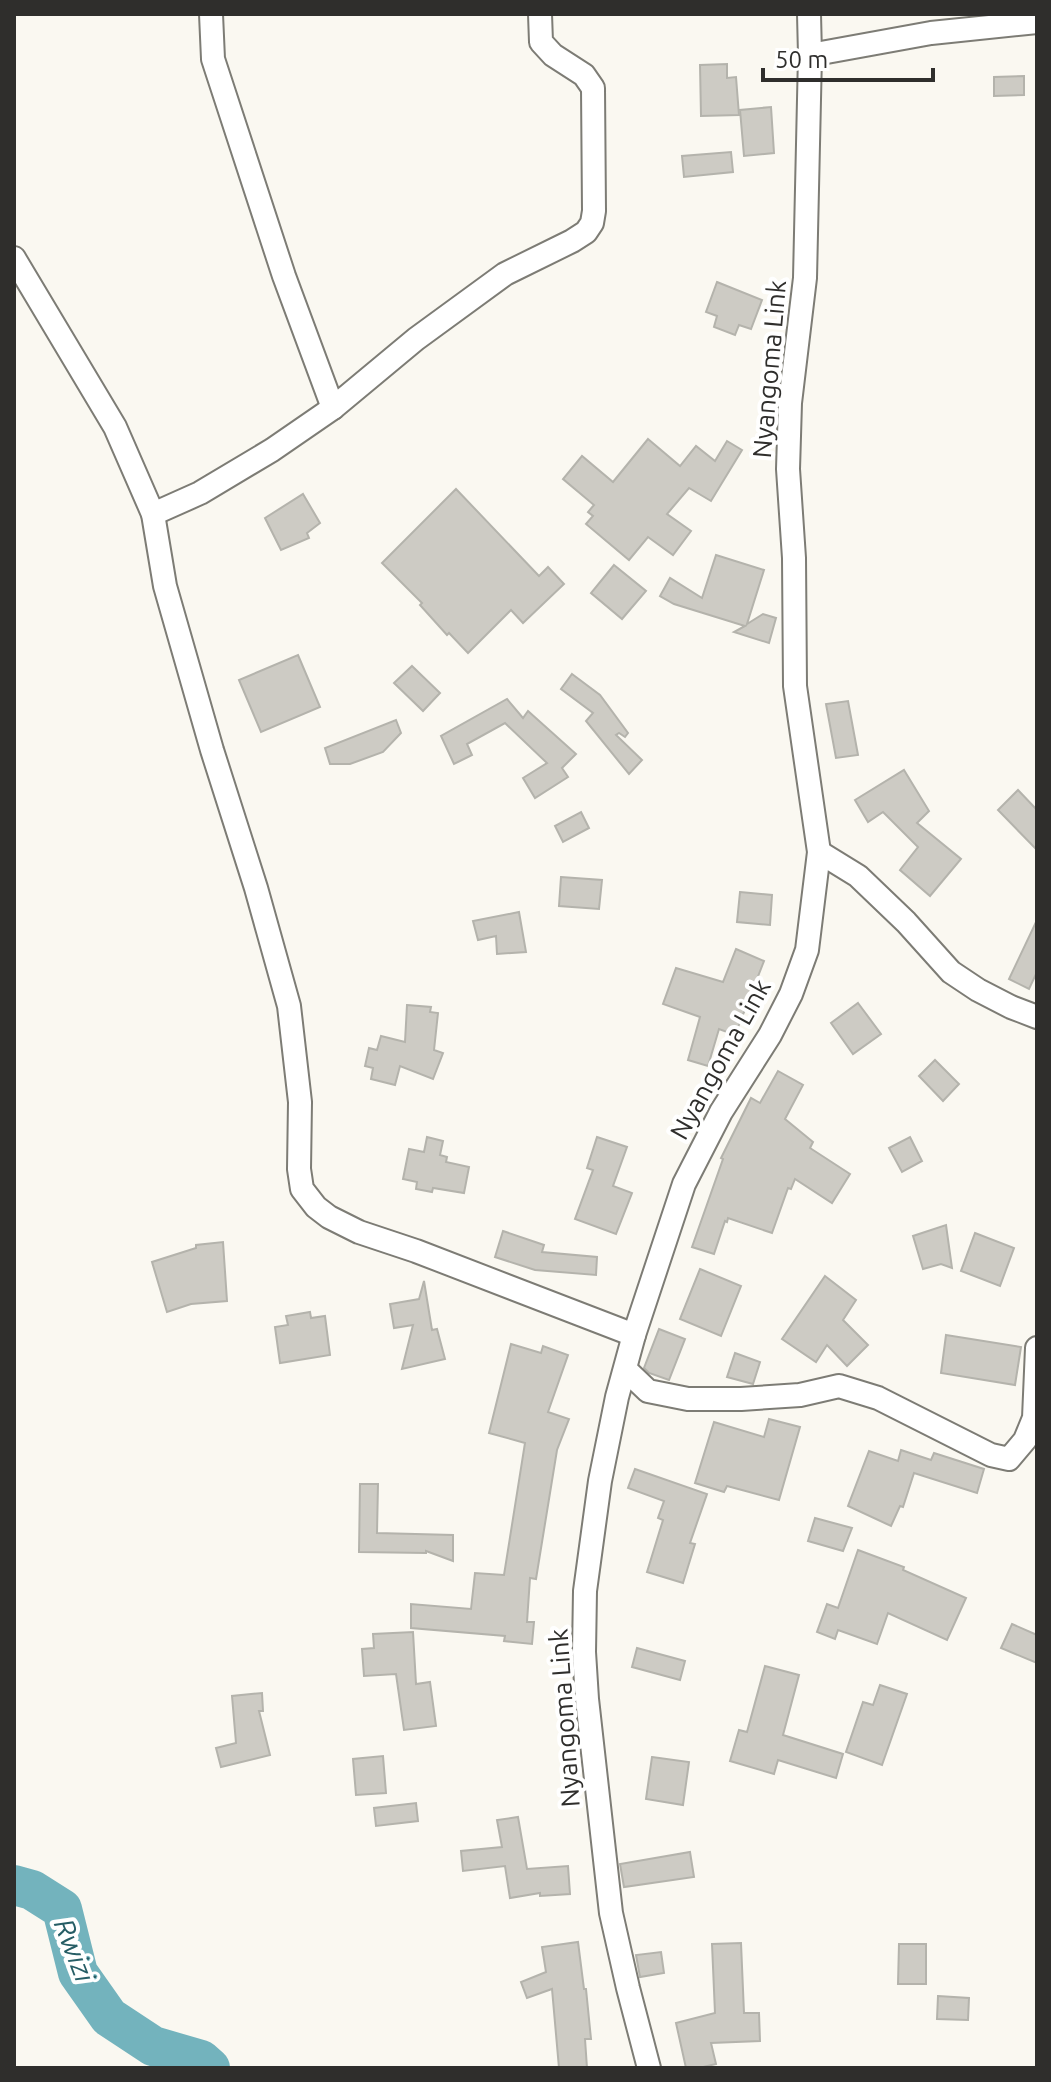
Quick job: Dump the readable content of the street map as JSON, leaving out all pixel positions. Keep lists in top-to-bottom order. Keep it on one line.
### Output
{"streets":{"street":["Nyangoma Link"]},"water":["Rwizi"],"scale_bar":"50 m"}
